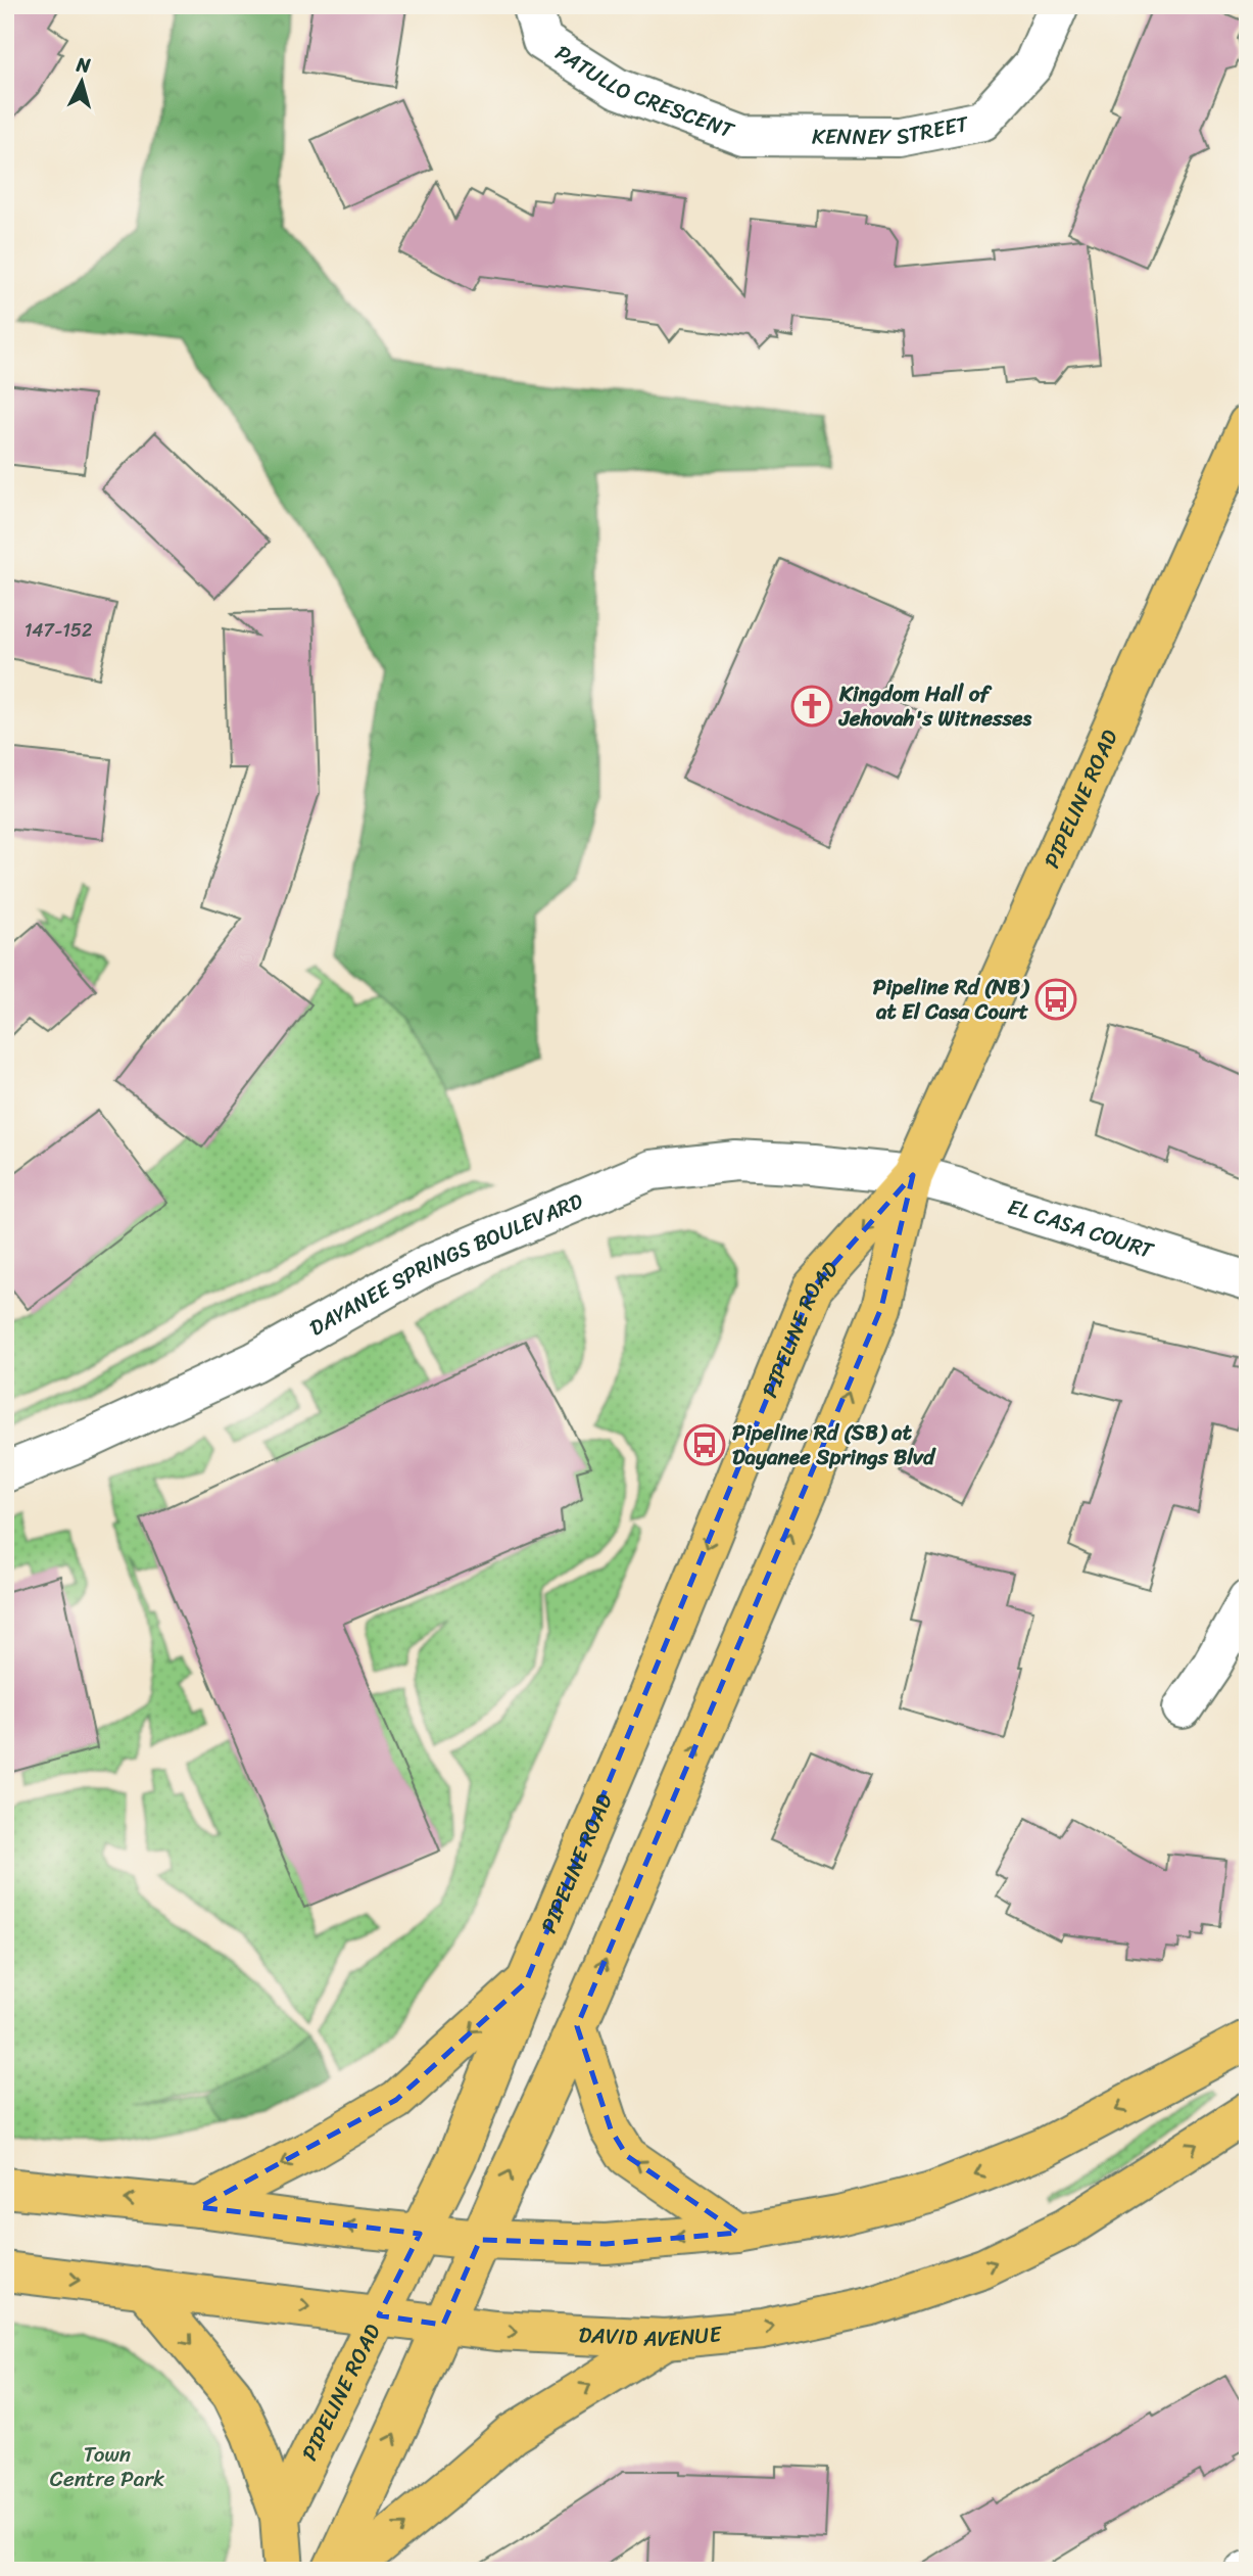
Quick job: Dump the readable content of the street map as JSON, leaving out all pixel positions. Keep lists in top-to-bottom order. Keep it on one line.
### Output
{"streets":{"main road":["PIPELINE ROAD","DAVID AVENUE"],"street":["PATULLO CRESCENT","KENNEY STREET","EL CASA COURT","DAYANEE SPRINGS BOULEVARD"]},"crossings":[["PATULLO CRESCENT","KENNEY STREET"],["PIPELINE ROAD","EL CASA COURT"],["PIPELINE ROAD","DAYANEE SPRINGS BOULEVARD"],["PIPELINE ROAD","DAVID AVENUE"],["EL CASA COURT","DAYANEE SPRINGS BOULEVARD"]],"parks":["Town Centre Park"],"places":{"church":["Kingdom Hall of Jehovah's Witnesses"],"bus stop":["Pipeline Rd (NB) at El Casa Court","Pipeline Rd (SB) at Dayanee Springs Blvd"]},"house_numbers":["147-152"],"north":"top"}
